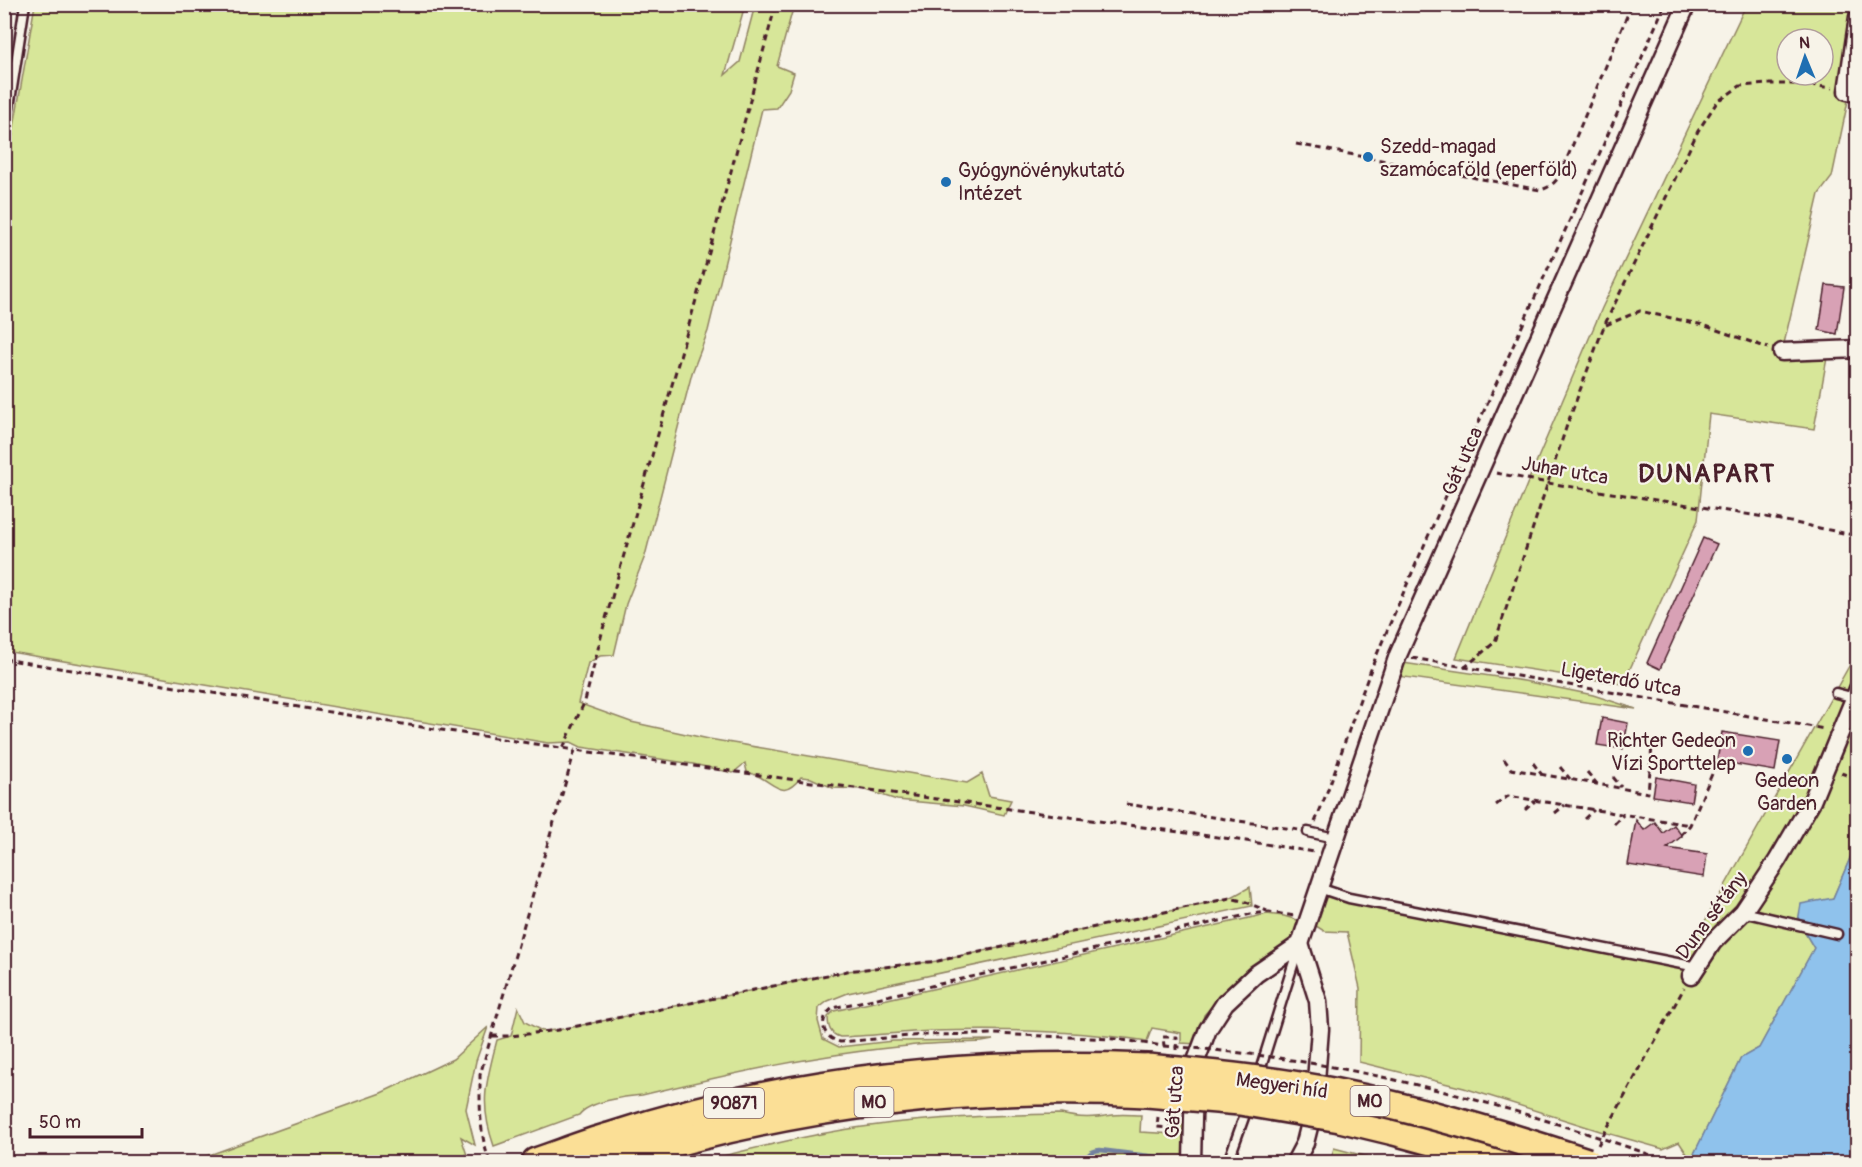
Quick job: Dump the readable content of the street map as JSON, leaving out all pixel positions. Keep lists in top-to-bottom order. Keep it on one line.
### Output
{"streets":{"highway":["Megyeri híd","M0","90871"],"street":["Gát utca","Duna sétány"],"path":["Juhar utca","Ligeterdő utca"]},"crossings":[["Gát utca","Juhar utca"],["Gát utca","Ligeterdő utca"],["Ligeterdő utca","Duna sétány"],["Duna sétány","Megyeri híd"],["Megyeri híd","M0"],["M0","90871"]],"districts":["DUNAPART"],"places":["Szedd-magad szamócaföld (eperföld)","Gyógynövénykutató Intézet","Richter Gedeon Vízi Sporttelep","Gedeon Garden"],"scale_bar":"50 m","north":"top"}
